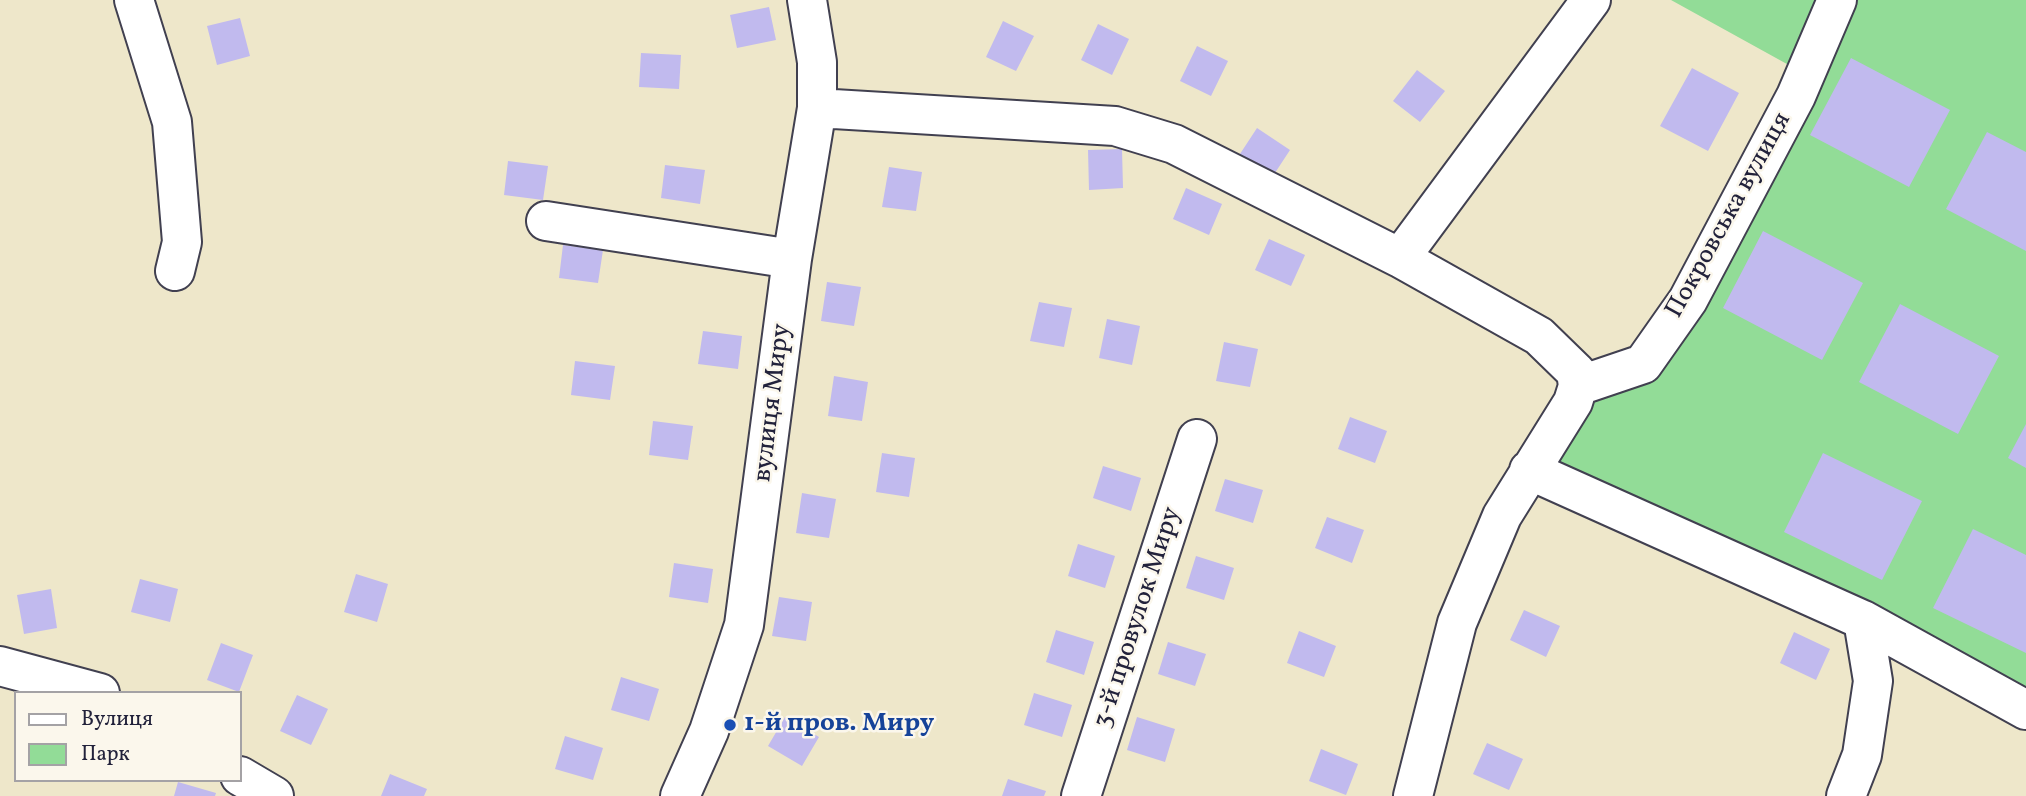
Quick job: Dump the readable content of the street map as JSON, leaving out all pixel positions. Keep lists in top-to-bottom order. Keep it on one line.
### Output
{"streets":{"street":["Покровська вулиця","вулиця Миру","3-й провулок Миру"]},"places":["1-й пров. Миру"],"legend":["Вулиця","Парк"]}
